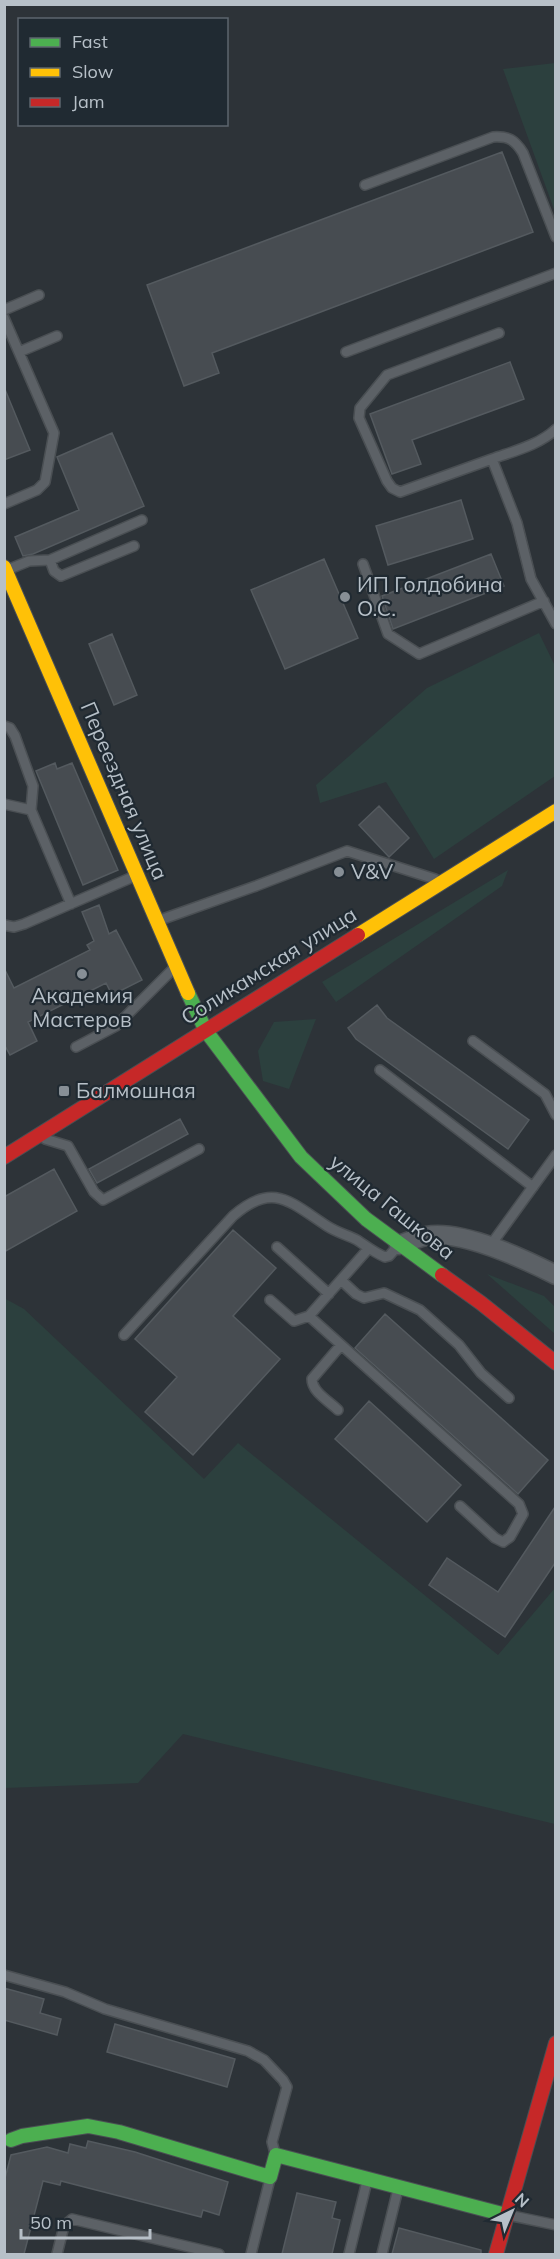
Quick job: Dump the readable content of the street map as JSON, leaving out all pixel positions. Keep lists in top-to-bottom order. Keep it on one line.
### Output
{"streets":{"street":["Переездная улица","Соликамская улица","улица Гашкова"]},"crossings":[["Переездная улица","Соликамская улица"],["Переездная улица","улица Гашкова"],["Соликамская улица","улица Гашкова"]],"places":{"other":["ИП Голдобина О.С.","V&V","Академия Мастеров"],"transit":["Балмошная"]},"legend":["Fast","Slow","Jam"],"scale_bar":"50 m","north":"top right"}
